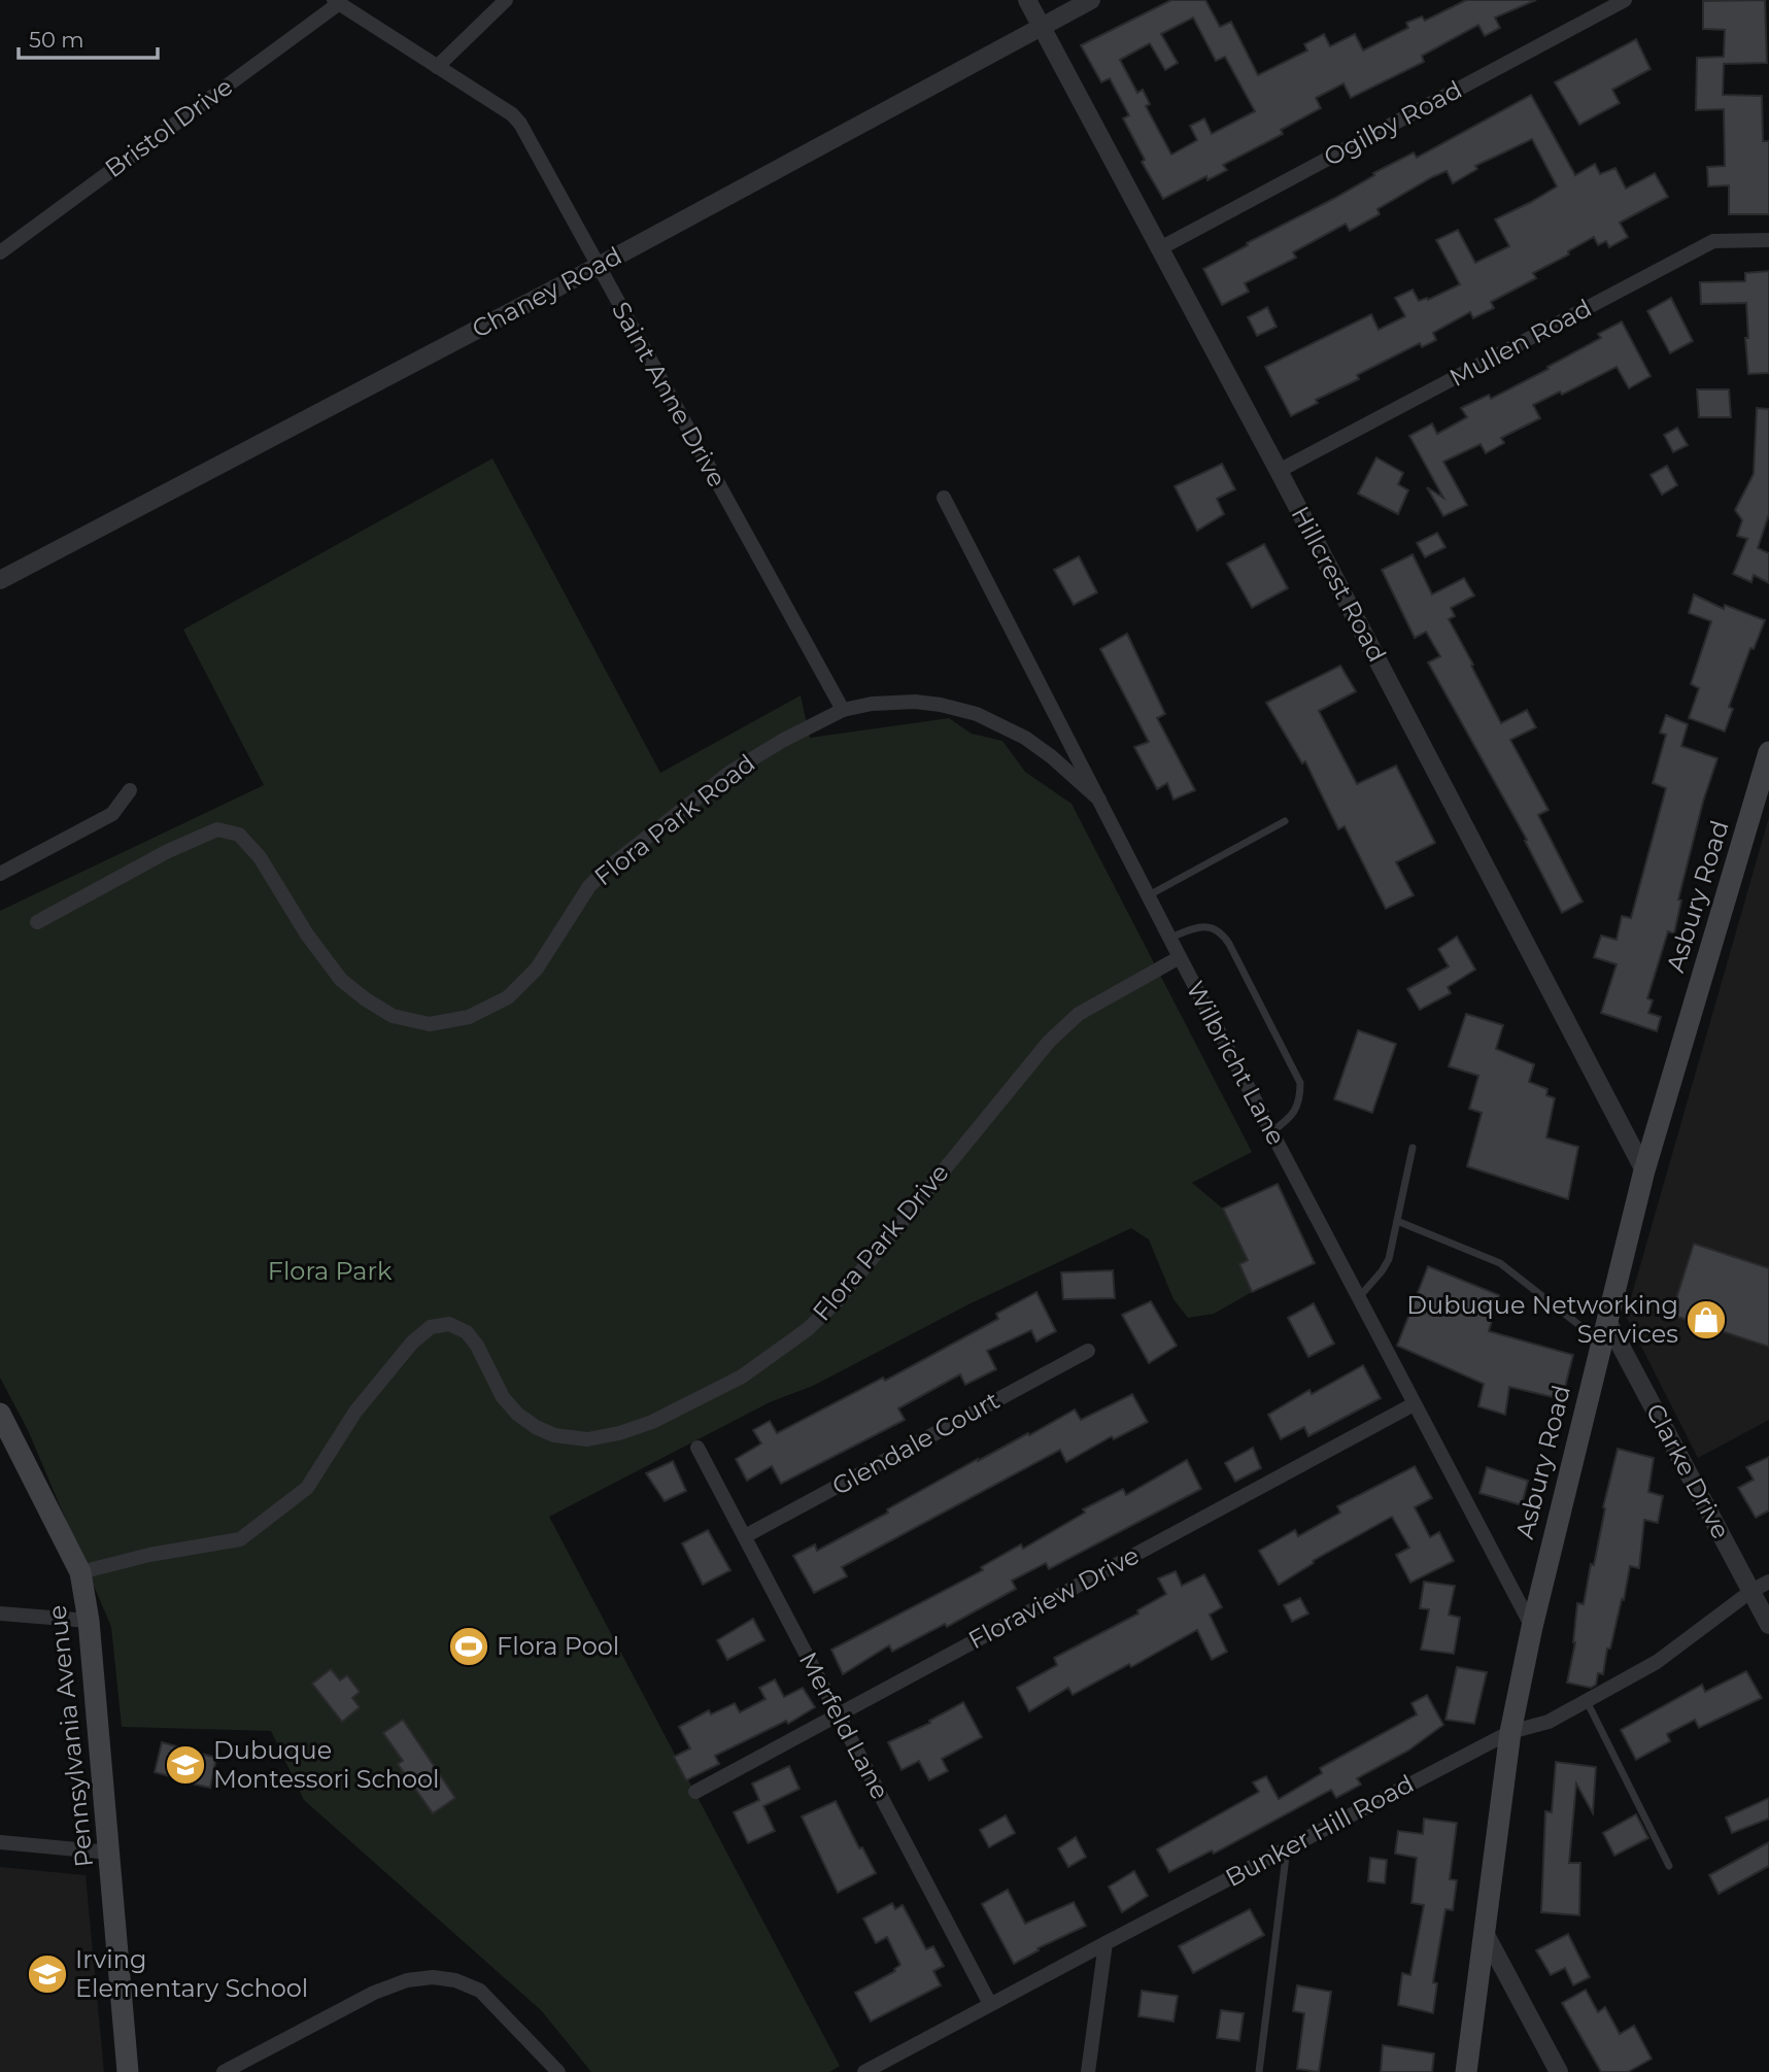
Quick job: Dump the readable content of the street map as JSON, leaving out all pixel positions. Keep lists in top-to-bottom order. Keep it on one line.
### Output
{"streets":{"main road":["Asbury Road","Pennsylvania Avenue"],"street":["Ogilby Road","Bristol Drive","Chaney Road","Mullen Road","Saint Anne Drive","Hillcrest Road","Flora Park Road","Wilbricht Lane","Flora Park Drive","Glendale Court","Clarke Drive","Floraview Drive","Merfeld Lane","Bunker Hill Road"]},"crossings":[["Ogilby Road","Hillcrest Road"],["Bristol Drive","Saint Anne Drive"],["Chaney Road","Saint Anne Drive"],["Chaney Road","Hillcrest Road"],["Mullen Road","Hillcrest Road"],["Saint Anne Drive","Flora Park Road"],["Hillcrest Road","Asbury Road"],["Flora Park Road","Wilbricht Lane"],["Asbury Road","Wilbricht Lane"],["Asbury Road","Clarke Drive"],["Asbury Road","Bunker Hill Road"],["Wilbricht Lane","Flora Park Drive"],["Wilbricht Lane","Floraview Drive"],["Flora Park Drive","Pennsylvania Avenue"],["Glendale Court","Merfeld Lane"],["Clarke Drive","Bunker Hill Road"],["Floraview Drive","Merfeld Lane"],["Merfeld Lane","Bunker Hill Road"]],"parks":["Flora Park"],"places":{"shop":["Dubuque Networking Services"],"sports":["Flora Pool"],"school or university":["Dubuque Montessori School","Irving Elementary School"]},"scale_bar":"50 m"}
